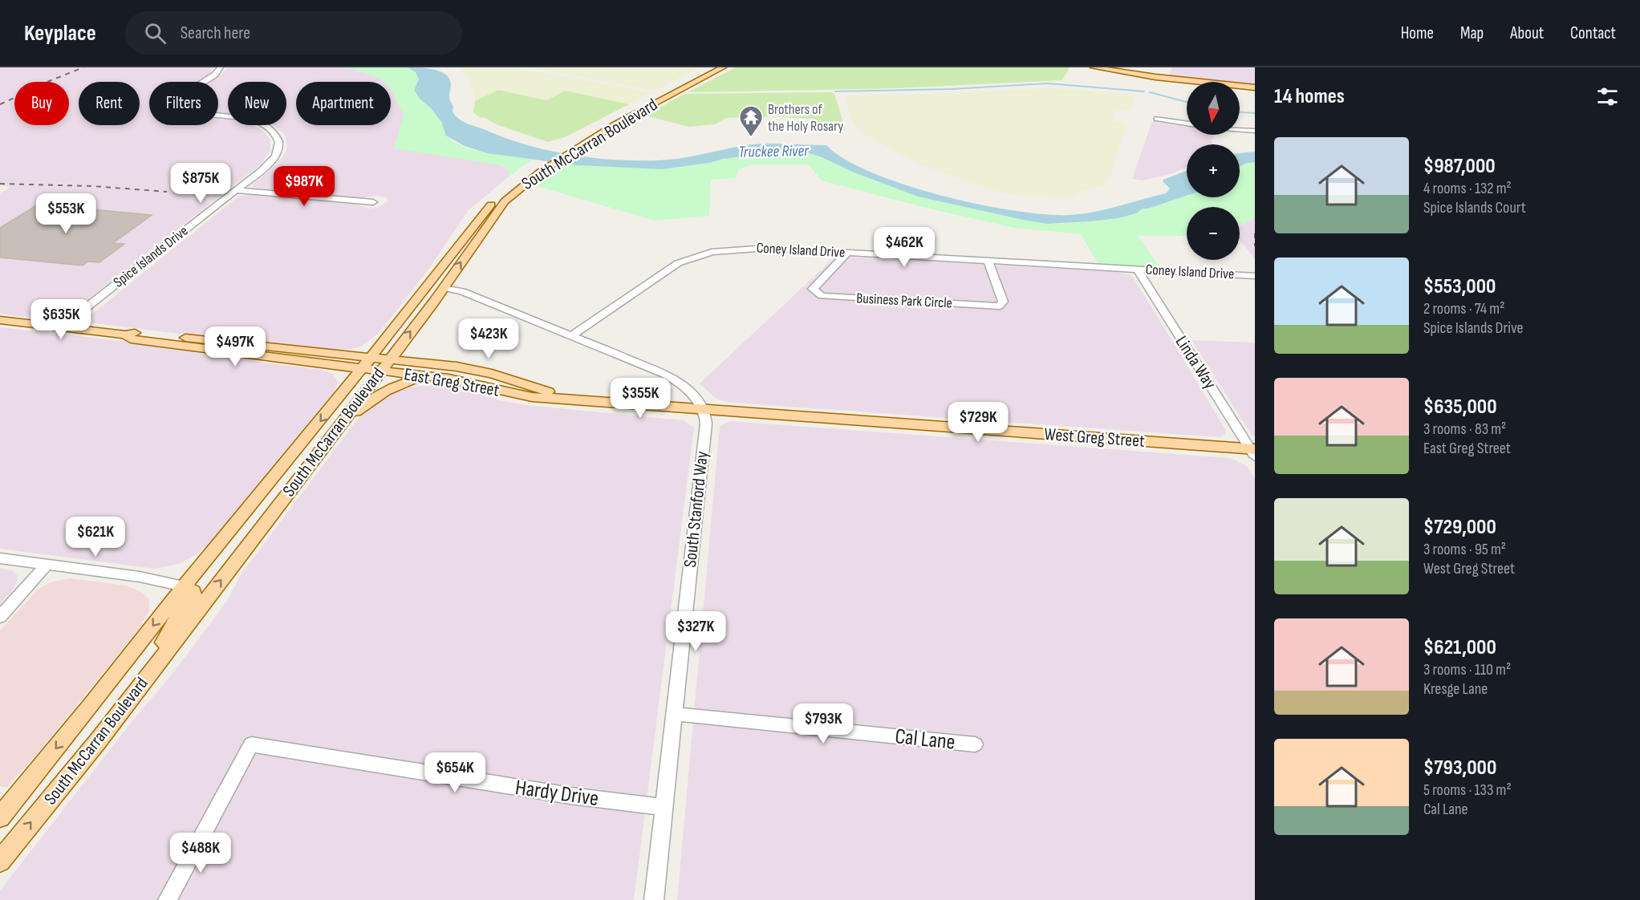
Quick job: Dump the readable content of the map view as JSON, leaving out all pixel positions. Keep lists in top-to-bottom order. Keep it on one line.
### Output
{"streets":{"main road":["South McCarran Boulevard","East Greg Street","West Greg Street"],"street":["Coney Island Drive","Spice Islands Drive","Business Park Circle","Linda Way","South Stanford Way","Cal Lane","Hardy Drive"]},"crossings":[["South McCarran Boulevard","East Greg Street"],["Coney Island Drive","Business Park Circle"],["Coney Island Drive","Linda Way"],["Spice Islands Drive","East Greg Street"],["Linda Way","West Greg Street"],["East Greg Street","West Greg Street"],["East Greg Street","South Stanford Way"],["West Greg Street","South Stanford Way"],["South Stanford Way","Cal Lane"],["South Stanford Way","Hardy Drive"]],"water":["Truckee River"],"places":{"temple":["Brothers of the Holy Rosary"]},"north":"bottom","page":{"header":"Keyplace","search":"Search here","nav":["Home","Map","About","Contact"],"heading":"14 homes","map_buttons":["+","−"],"chip":["Buy","Rent","Filters","New","Apartment"],"list":[{"name":"$987,000","note":"4 rooms · 132 m² · Spice Islands Court"},{"name":"$553,000","note":"2 rooms · 74 m² · Spice Islands Drive"},{"name":"$635,000","note":"3 rooms · 83 m² · East Greg Street"},{"name":"$729,000","note":"3 rooms · 95 m² · West Greg Street"},{"name":"$621,000","note":"3 rooms · 110 m² · Kresge Lane"},{"name":"$793,000","note":"5 rooms · 133 m² · Cal Lane"}],"price":["$875K","$987K","$553K","$462K","$635K","$423K","$497K","$355K","$729K","$621K","$327K","$793K","$654K","$488K"]}}
